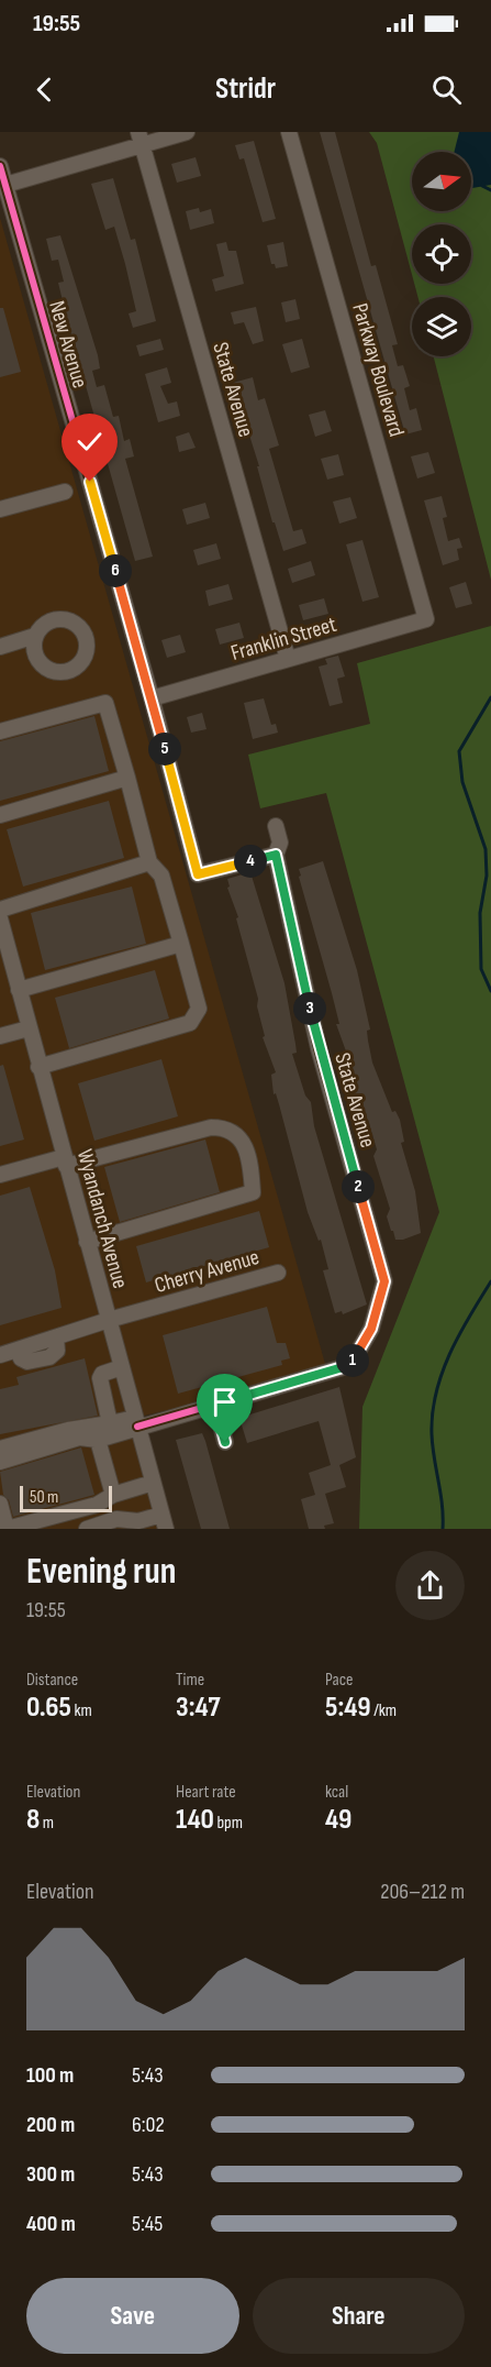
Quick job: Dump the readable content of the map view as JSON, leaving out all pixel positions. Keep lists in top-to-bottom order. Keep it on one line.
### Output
{"streets":{"street":["New Avenue","Parkway Boulevard","State Avenue","Franklin Street","Wyandanch Avenue","Cherry Avenue"]},"crossings":[["New Avenue","State Avenue"],["New Avenue","Franklin Street"],["Parkway Boulevard","Franklin Street"],["State Avenue","Franklin Street"],["State Avenue","Wyandanch Avenue"],["Wyandanch Avenue","Cherry Avenue"]],"scale_bar":"50 m","north":"right","page":{"status":"19:55","header":"Stridr","pins":["6","5","4","3","2","1"],"scale":"50 m","heading":["Evening run","19:55"],"stats":[["Distance","0.65 km"],["Time","3:47"],["Pace","5:49 /km"],["Elevation","8 m"],["Heart rate","140 bpm"],["kcal","49"]],"chart":["Elevation","206–212 m"],"list":[{"name":"100 m","note":"5:43"},{"name":"200 m","note":"6:02"},{"name":"300 m","note":"5:43"},{"name":"400 m","note":"5:45"}],"buttons":["Save","Share"]}}
